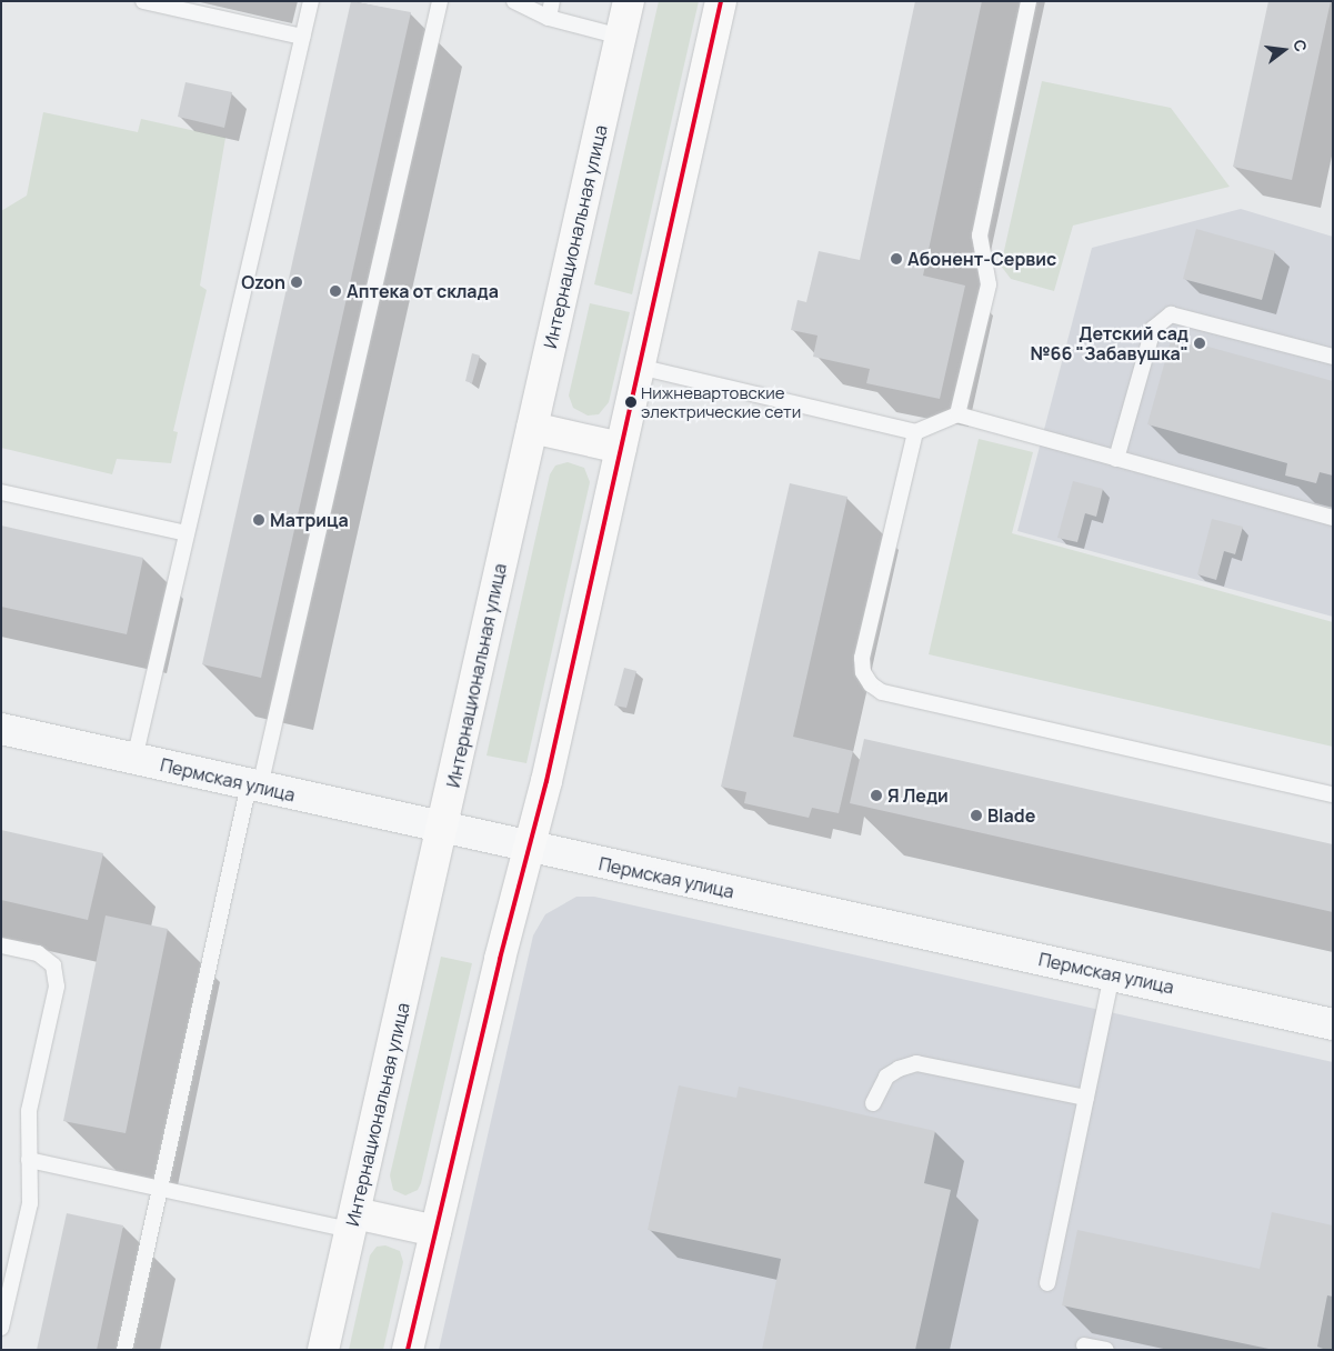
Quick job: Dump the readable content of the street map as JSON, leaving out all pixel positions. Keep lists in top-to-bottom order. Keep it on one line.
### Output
{"streets":{"main road":["Интернациональная улица"],"street":["Пермская улица"]},"crossings":[["Интернациональная улица","Пермская улица"]],"places":["Абонент-Сервис","Ozon","Аптека от склада","Детский сад №66 \"Забавушка\"","Нижневартовские электрические сети","Матрица","Я Леди","Blade"],"north":"right"}
